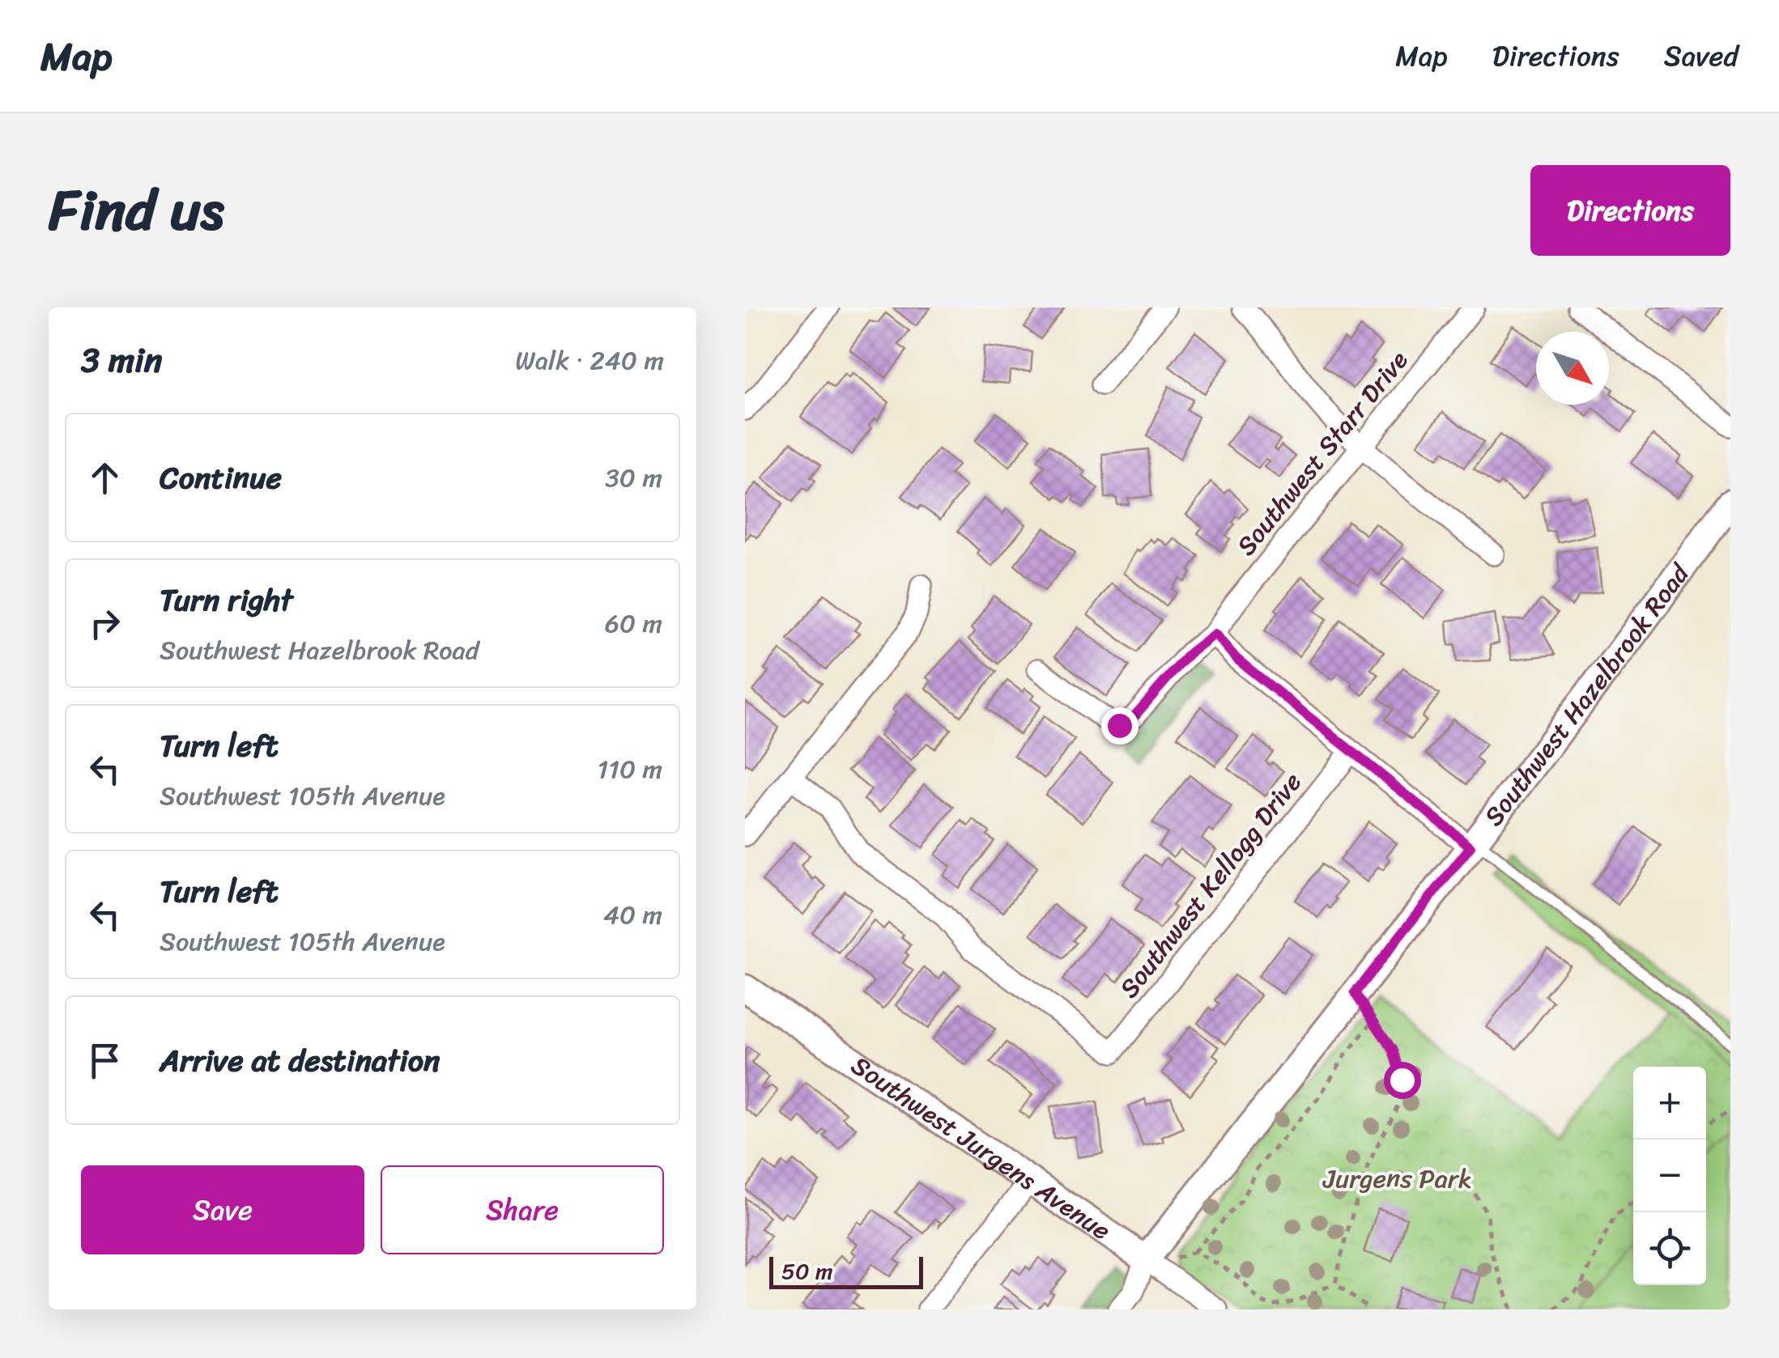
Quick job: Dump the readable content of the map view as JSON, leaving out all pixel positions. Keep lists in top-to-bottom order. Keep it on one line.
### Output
{"streets":{"street":["Southwest Starr Drive","Southwest Hazelbrook Road","Southwest Kellogg Drive","Southwest Jurgens Avenue"]},"crossings":[["Southwest Hazelbrook Road","Southwest Jurgens Avenue"]],"parks":["Jurgens Park"],"scale_bar":"50 m","north":"bottom right","page":{"header":"Map","nav":["Map","Directions","Saved"],"title":"Find us","buttons":["Directions",["Save","Share"]],"heading":["3 min","Walk · 240 m"],"list":[["Continue","30 m"],["Turn right","Southwest Hazelbrook Road","60 m"],["Turn left","Southwest 105th Avenue","110 m"],["Turn left","Southwest 105th Avenue","40 m"],"Arrive at destination"],"map_buttons":["+","−"],"scale":"50 m"}}
